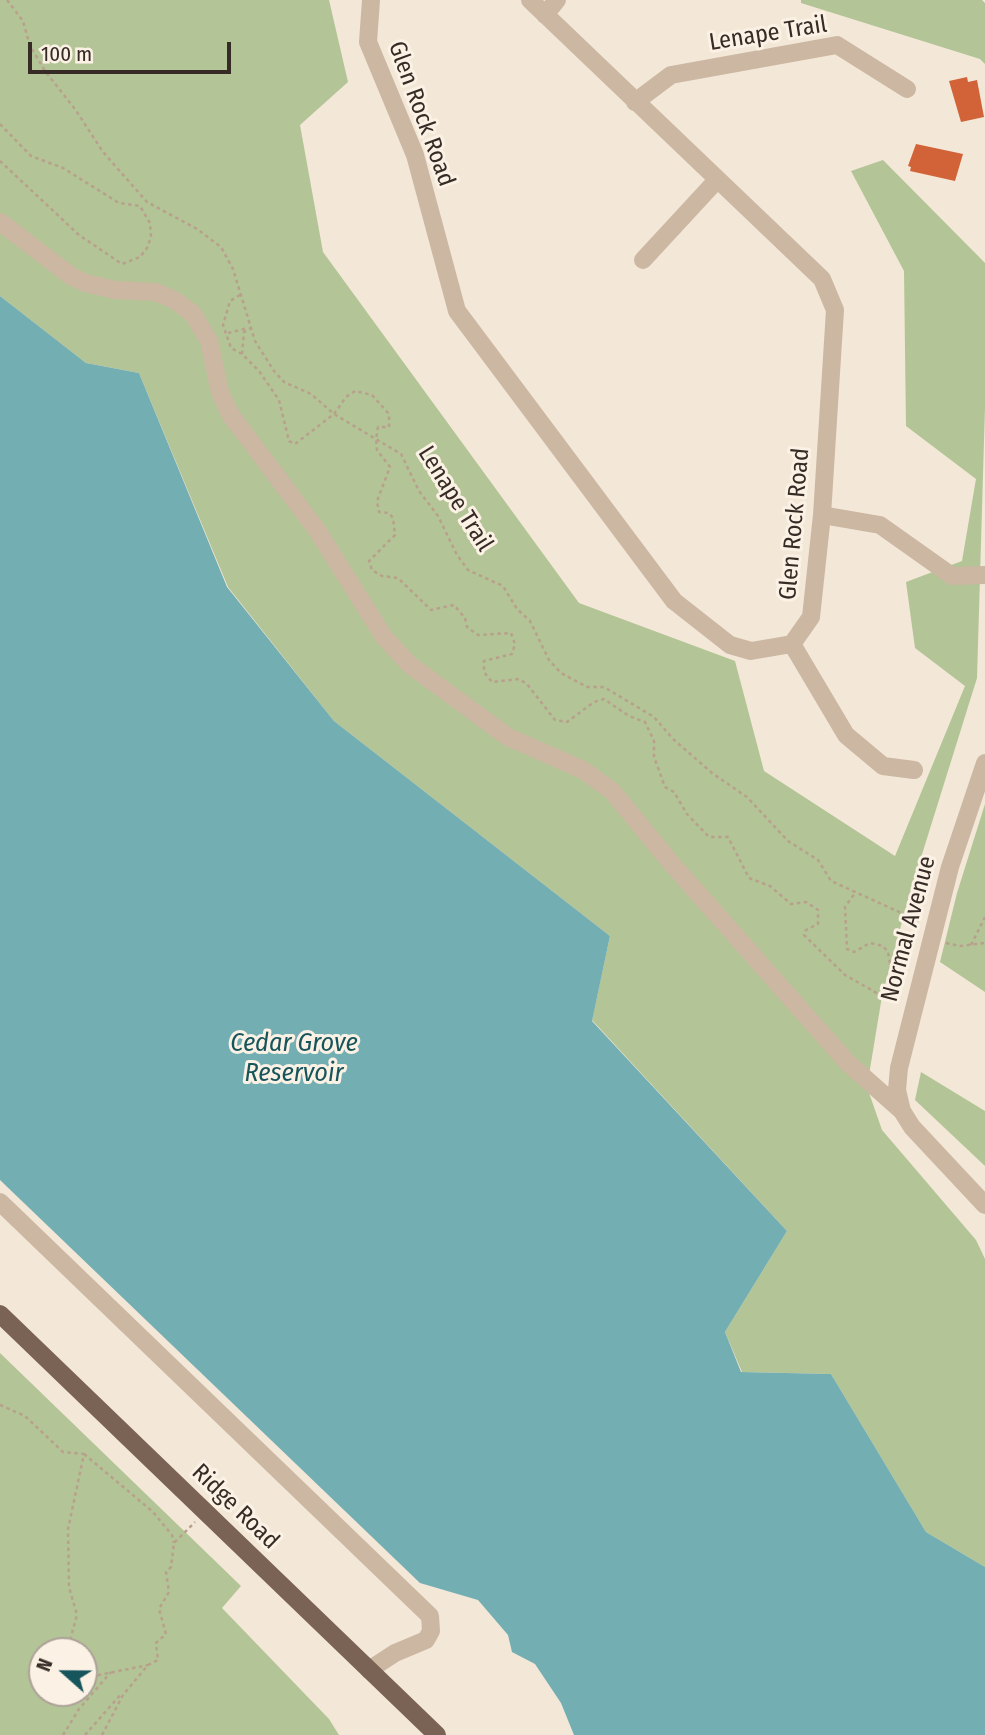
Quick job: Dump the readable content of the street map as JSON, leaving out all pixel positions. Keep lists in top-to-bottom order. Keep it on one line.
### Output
{"streets":{"main road":["Ridge Road"],"street":["Lenape Trail","Glen Rock Road","Normal Avenue"]},"crossings":[["Lenape Trail","Glen Rock Road"],["Lenape Trail","Normal Avenue"]],"water":["Cedar Grove Reservoir"],"scale_bar":"100 m","north":"left"}
